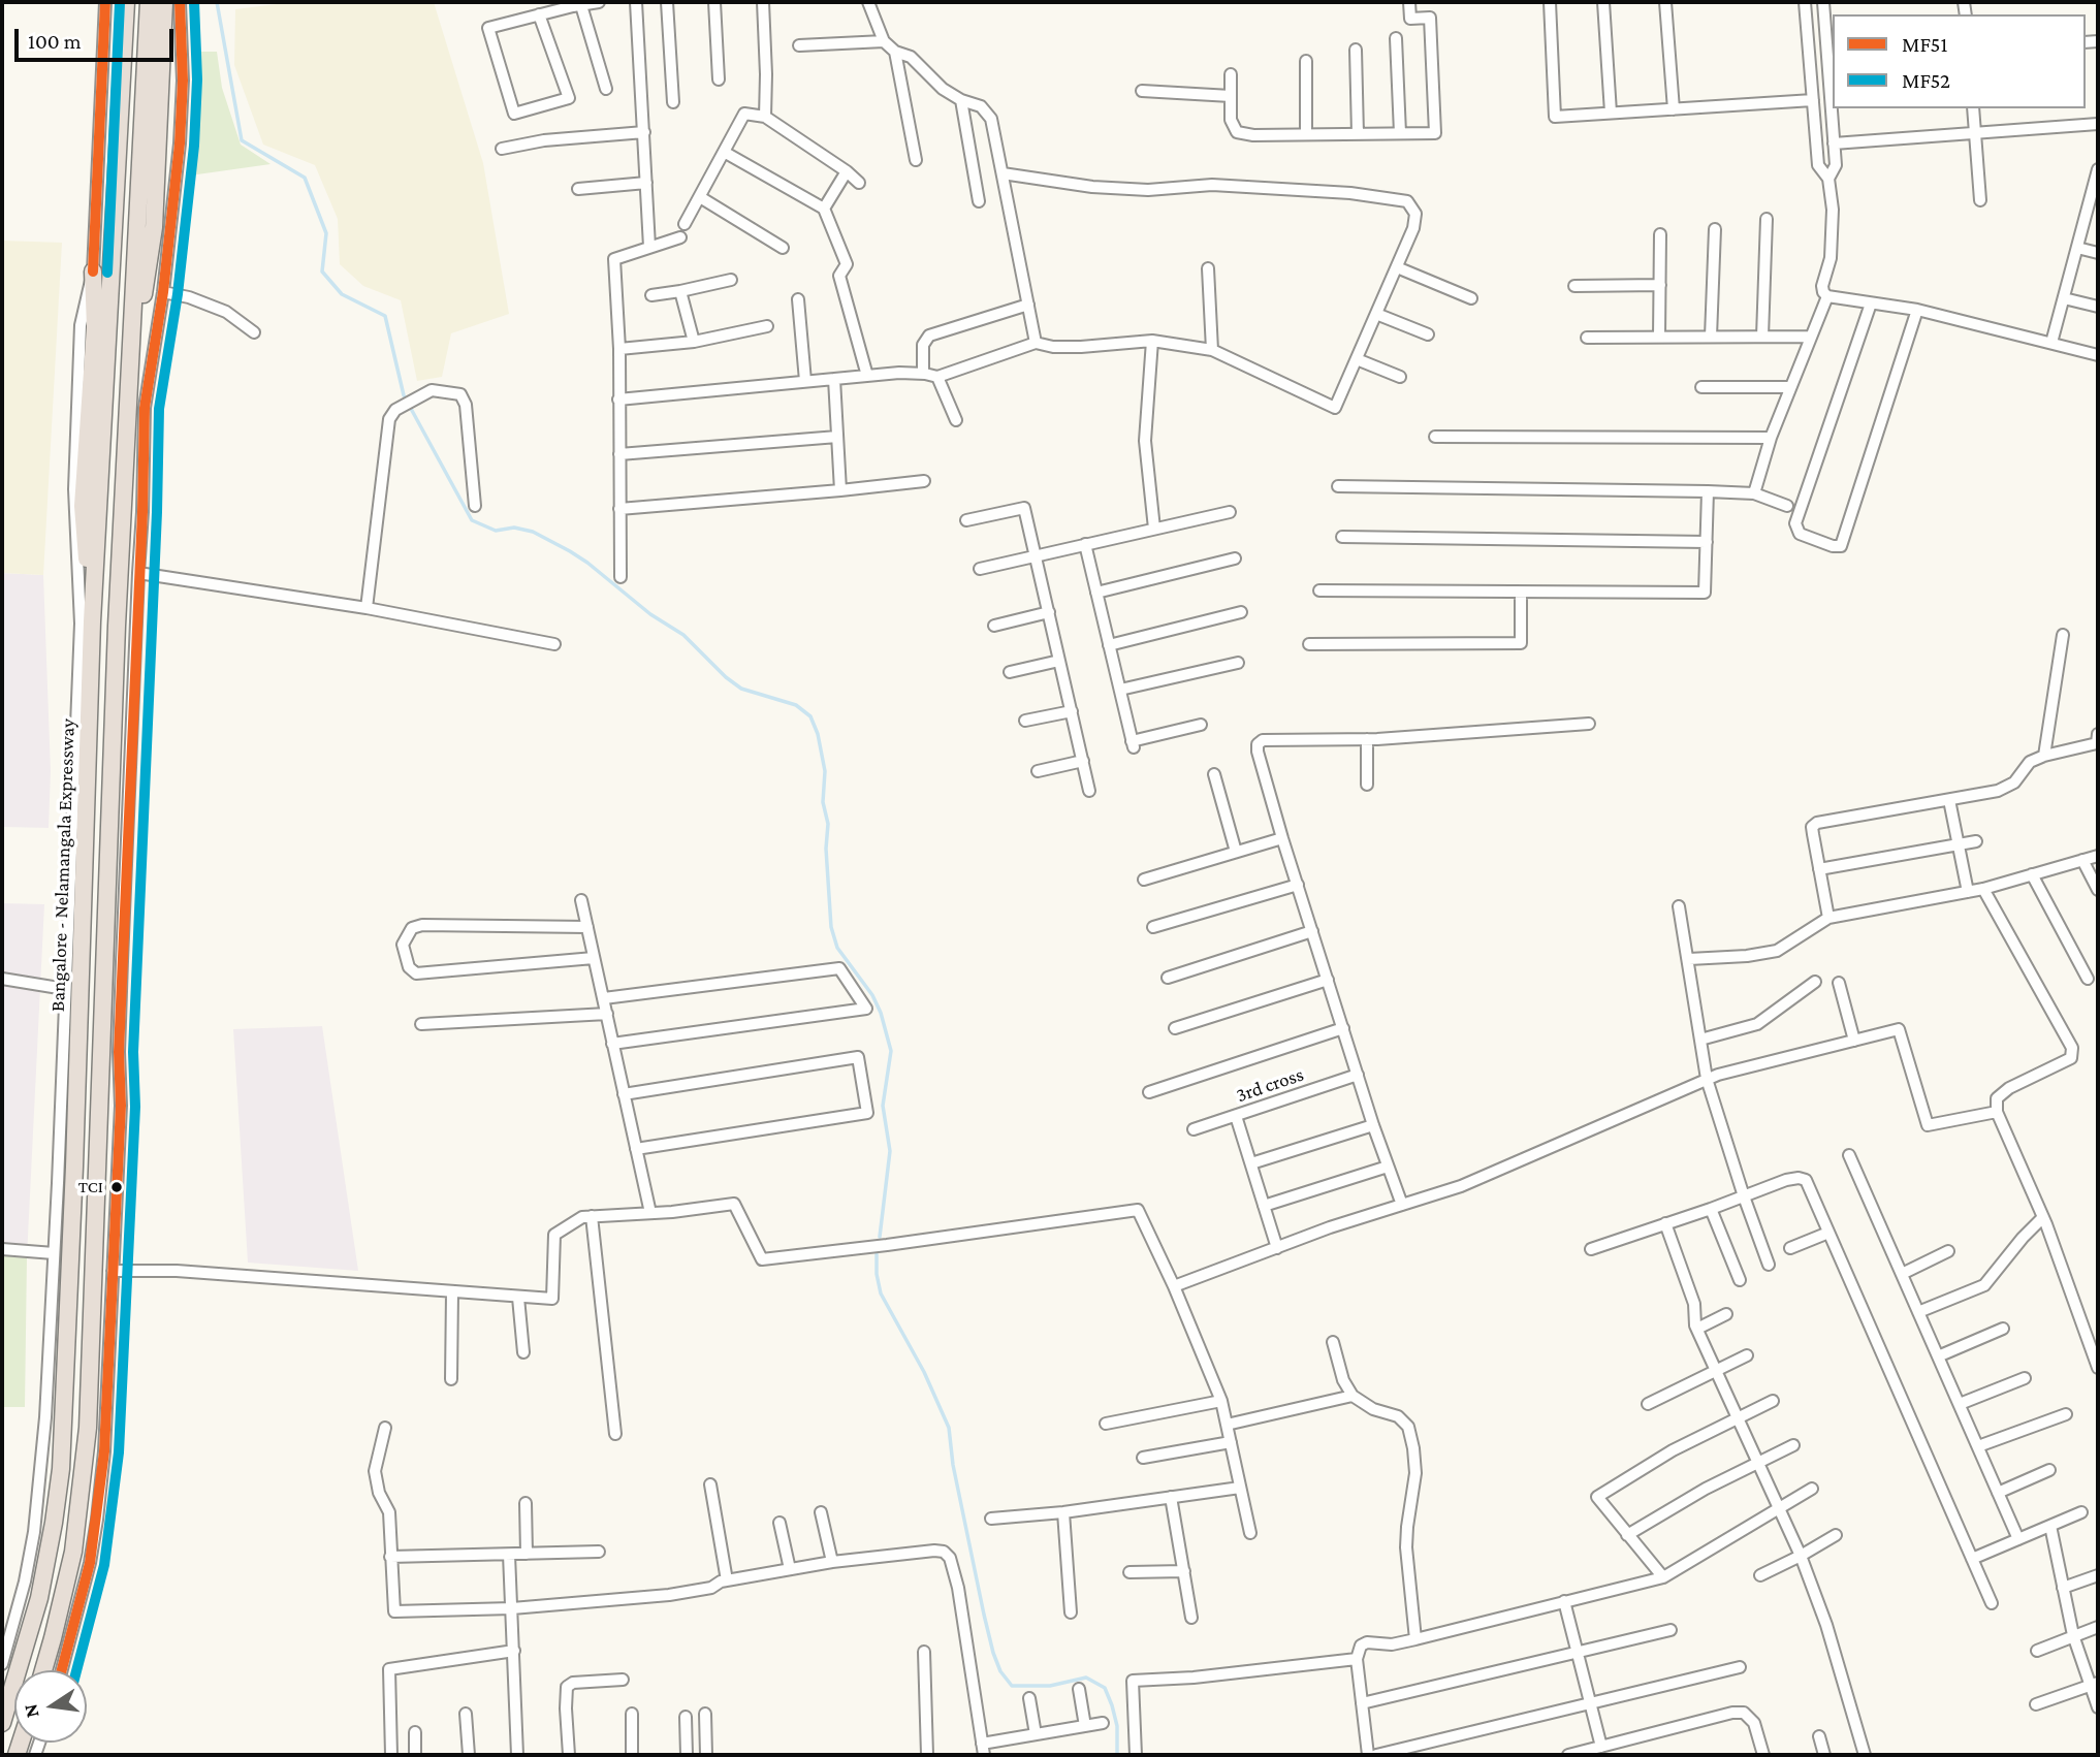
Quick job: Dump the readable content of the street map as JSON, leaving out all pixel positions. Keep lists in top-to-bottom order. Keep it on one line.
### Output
{"streets":{"highway":["Bangalore - Nelamangala Expressway"],"street":["3rd cross"]},"places":["TCI"],"lines":["transit line MF51","transit line MF52"],"legend":["MF51","MF52"],"scale_bar":"100 m","north":"left"}
